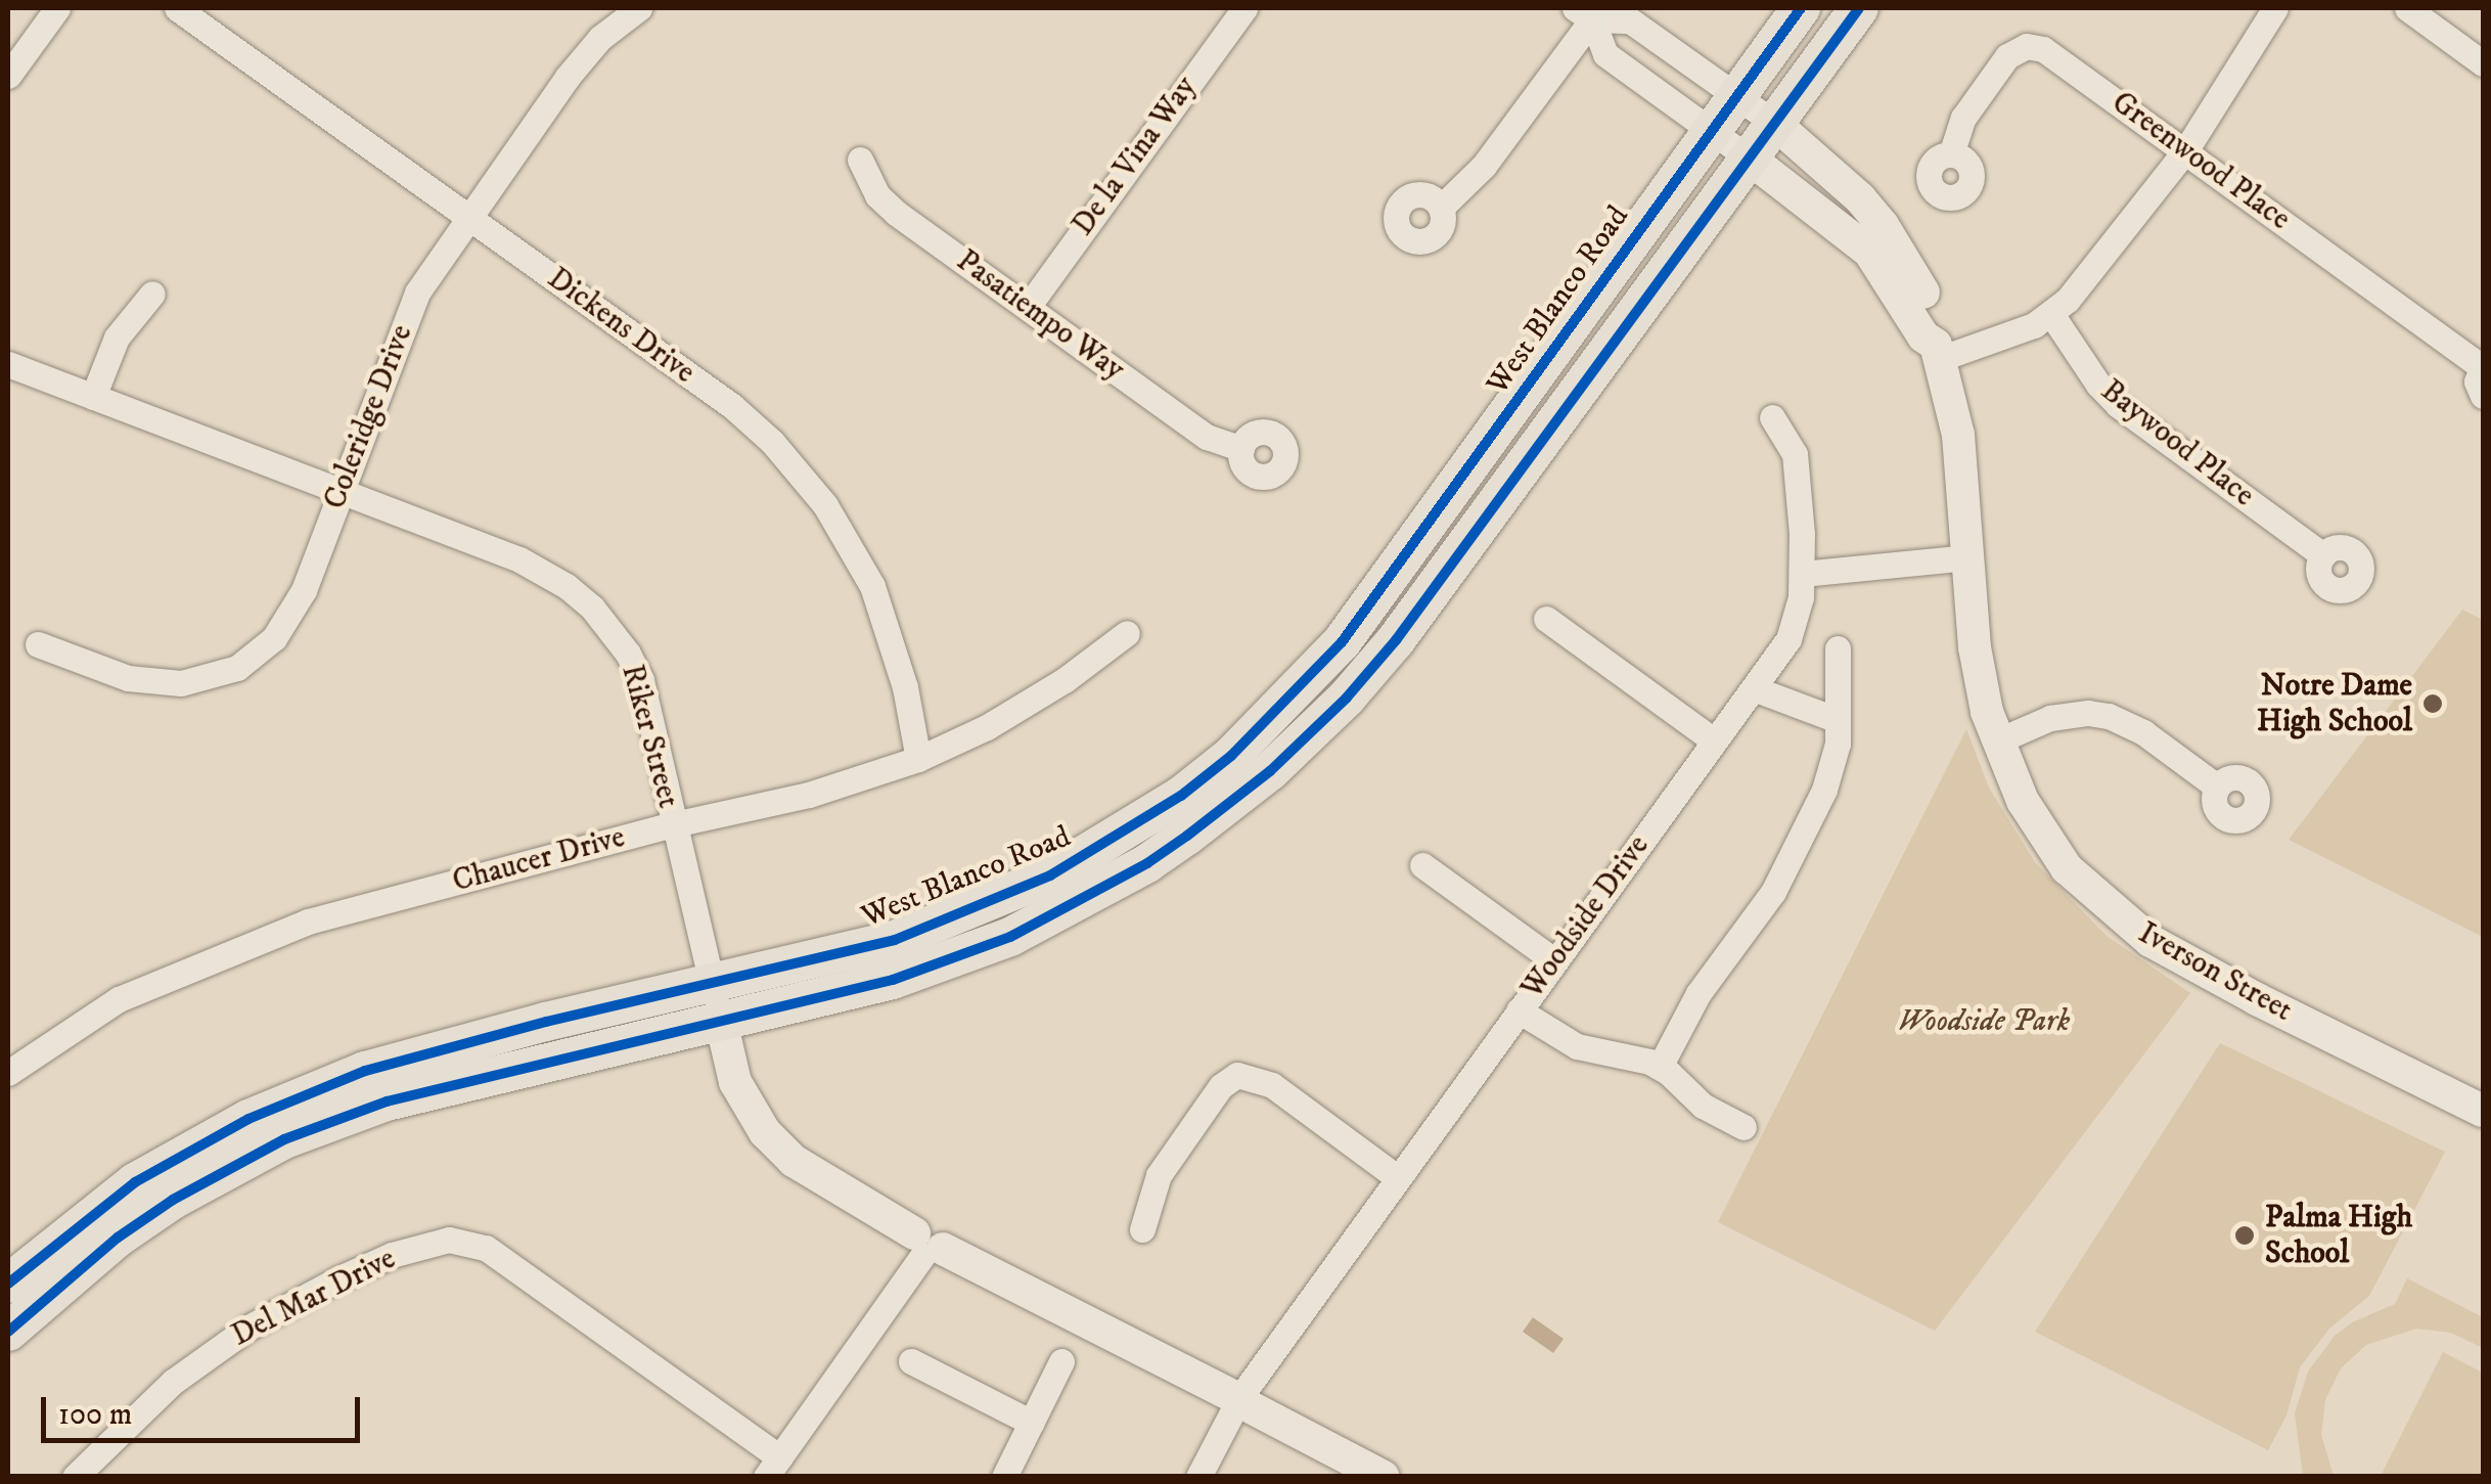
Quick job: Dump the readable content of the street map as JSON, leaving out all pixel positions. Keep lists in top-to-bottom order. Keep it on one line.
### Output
{"streets":{"main road":["West Blanco Road"],"street":["De la Vina Way","Greenwood Place","Pasatiempo Way","Dickens Drive","Coleridge Drive","Baywood Place","Riker Street","Chaucer Drive","Woodside Drive","Iverson Street","Del Mar Drive"]},"crossings":[["De la Vina Way","Pasatiempo Way"],["West Blanco Road","Riker Street"],["West Blanco Road","Iverson Street"],["Dickens Drive","Coleridge Drive"],["Dickens Drive","Chaucer Drive"],["Coleridge Drive","Riker Street"],["Riker Street","Chaucer Drive"],["Riker Street","Woodside Drive"]],"parks":["Woodside Park"],"places":["Notre Dame High School","Palma High School"],"scale_bar":"100 m"}
